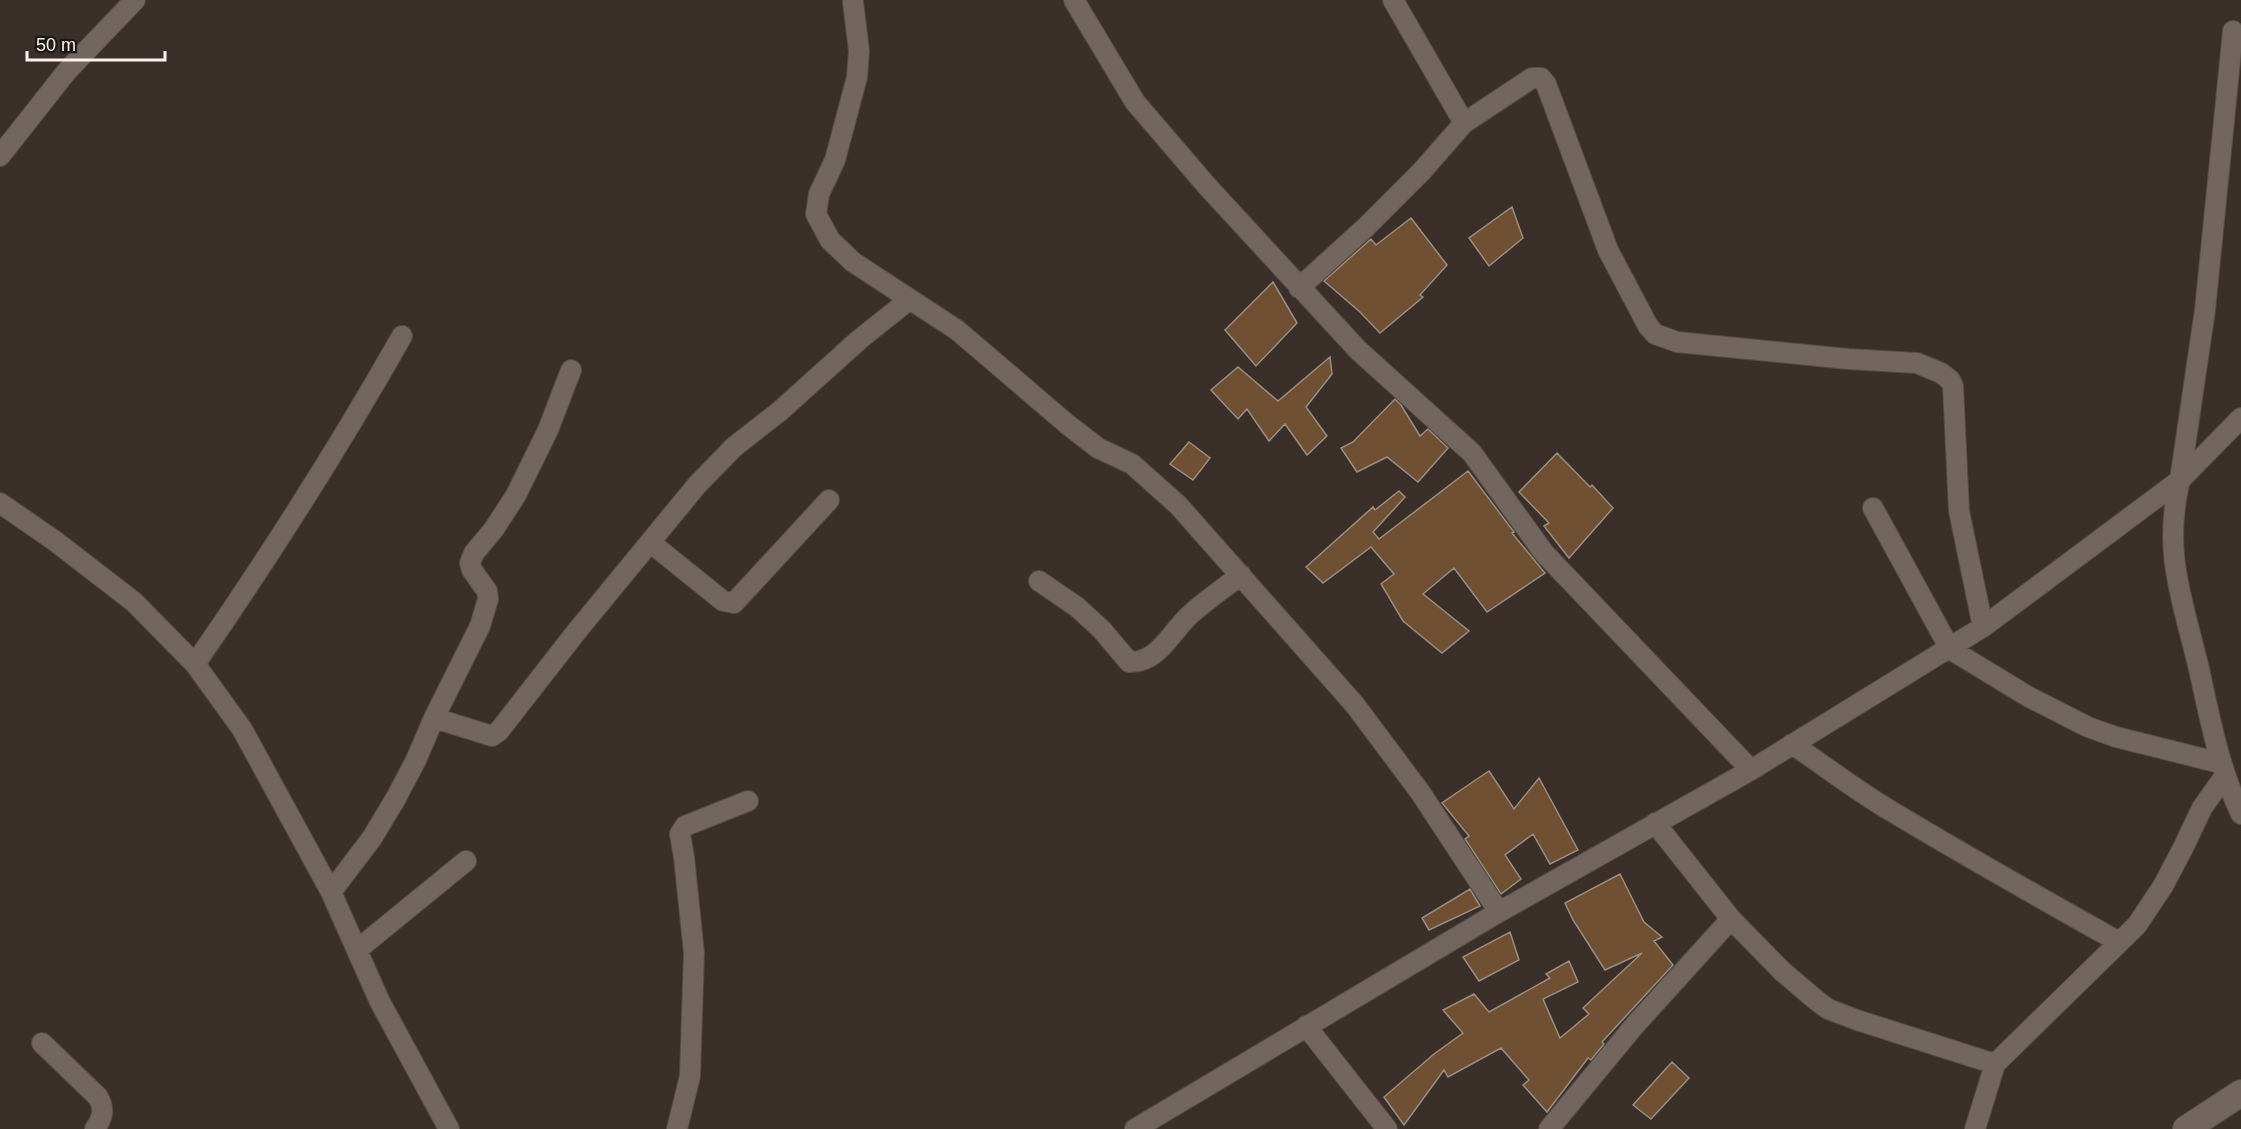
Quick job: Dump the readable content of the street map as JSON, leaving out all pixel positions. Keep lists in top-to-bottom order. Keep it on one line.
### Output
{"scale_bar":"50 m"}
